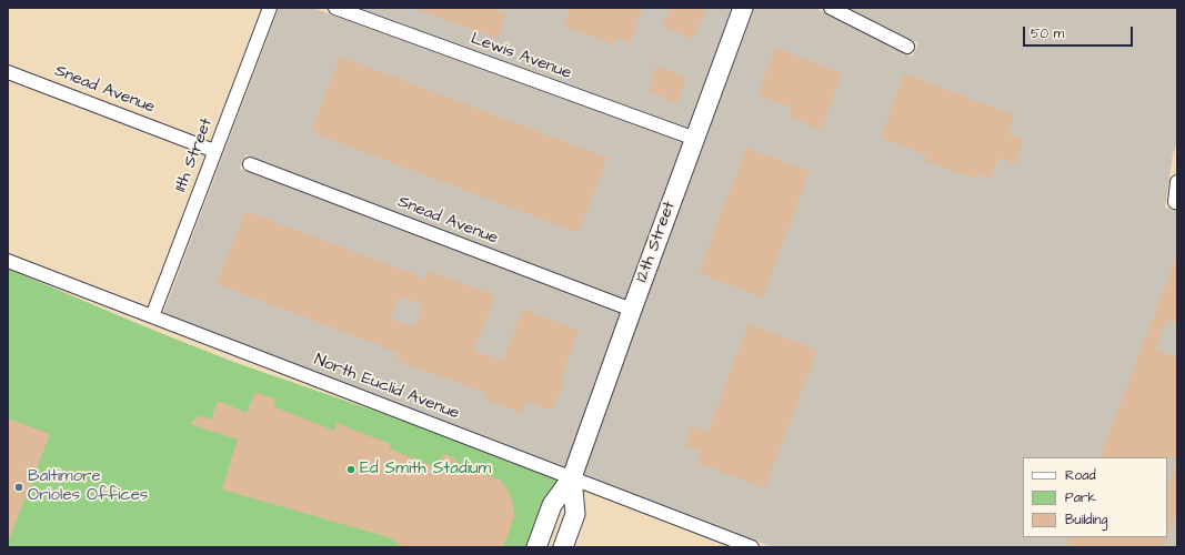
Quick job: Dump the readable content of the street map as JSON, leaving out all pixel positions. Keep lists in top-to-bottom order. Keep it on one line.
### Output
{"streets":{"street":["Lewis Avenue","Snead Avenue","11th Street","12th Street","North Euclid Avenue"]},"crossings":[["Lewis Avenue","12th Street"],["Snead Avenue","11th Street"],["Snead Avenue","12th Street"],["11th Street","North Euclid Avenue"],["12th Street","North Euclid Avenue"]],"places":["Ed Smith Stadium","Baltimore Orioles Offices"],"legend":["Road","Park","Building"],"scale_bar":"50 m"}
